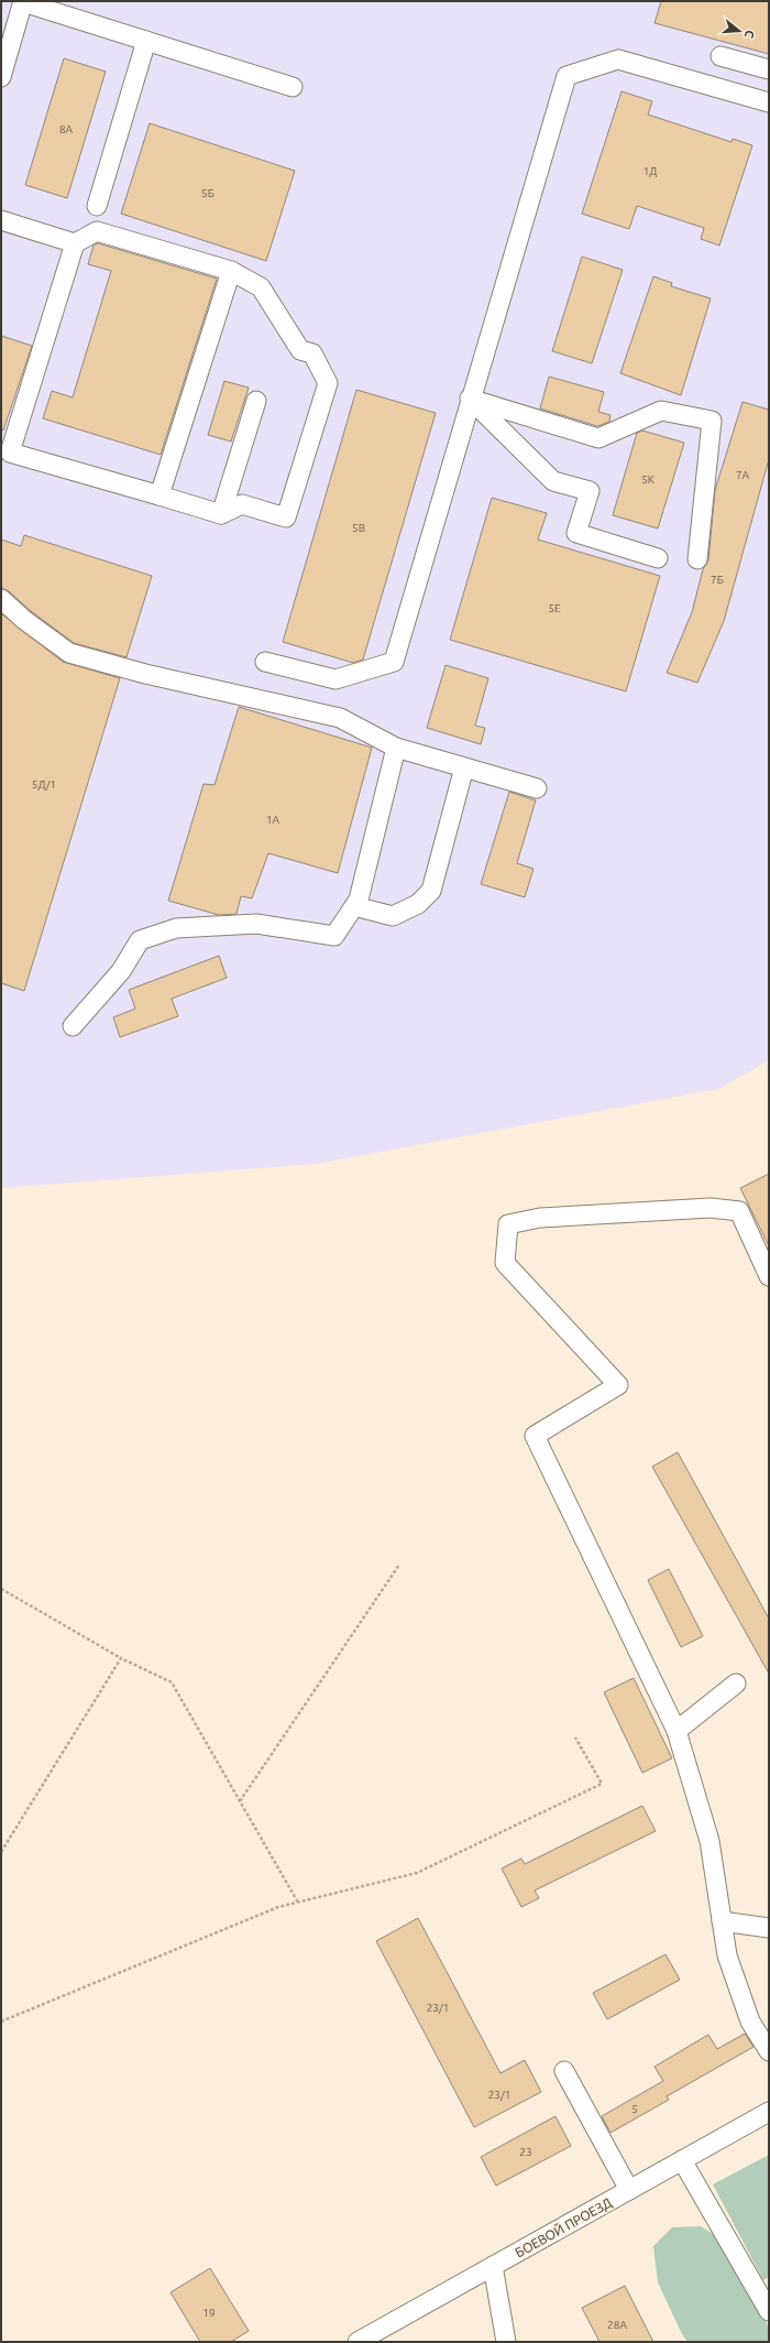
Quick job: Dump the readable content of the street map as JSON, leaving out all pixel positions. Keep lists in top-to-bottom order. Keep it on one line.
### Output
{"streets":{"street":["БОЕВОЙ ПРОЕЗД"]},"house_numbers":["8А","1Д","5Б","7А","5К","5В","7Б","5Е","5Д/1","1А","23/1","23/1","5","23","19","28А"],"north":"right"}
